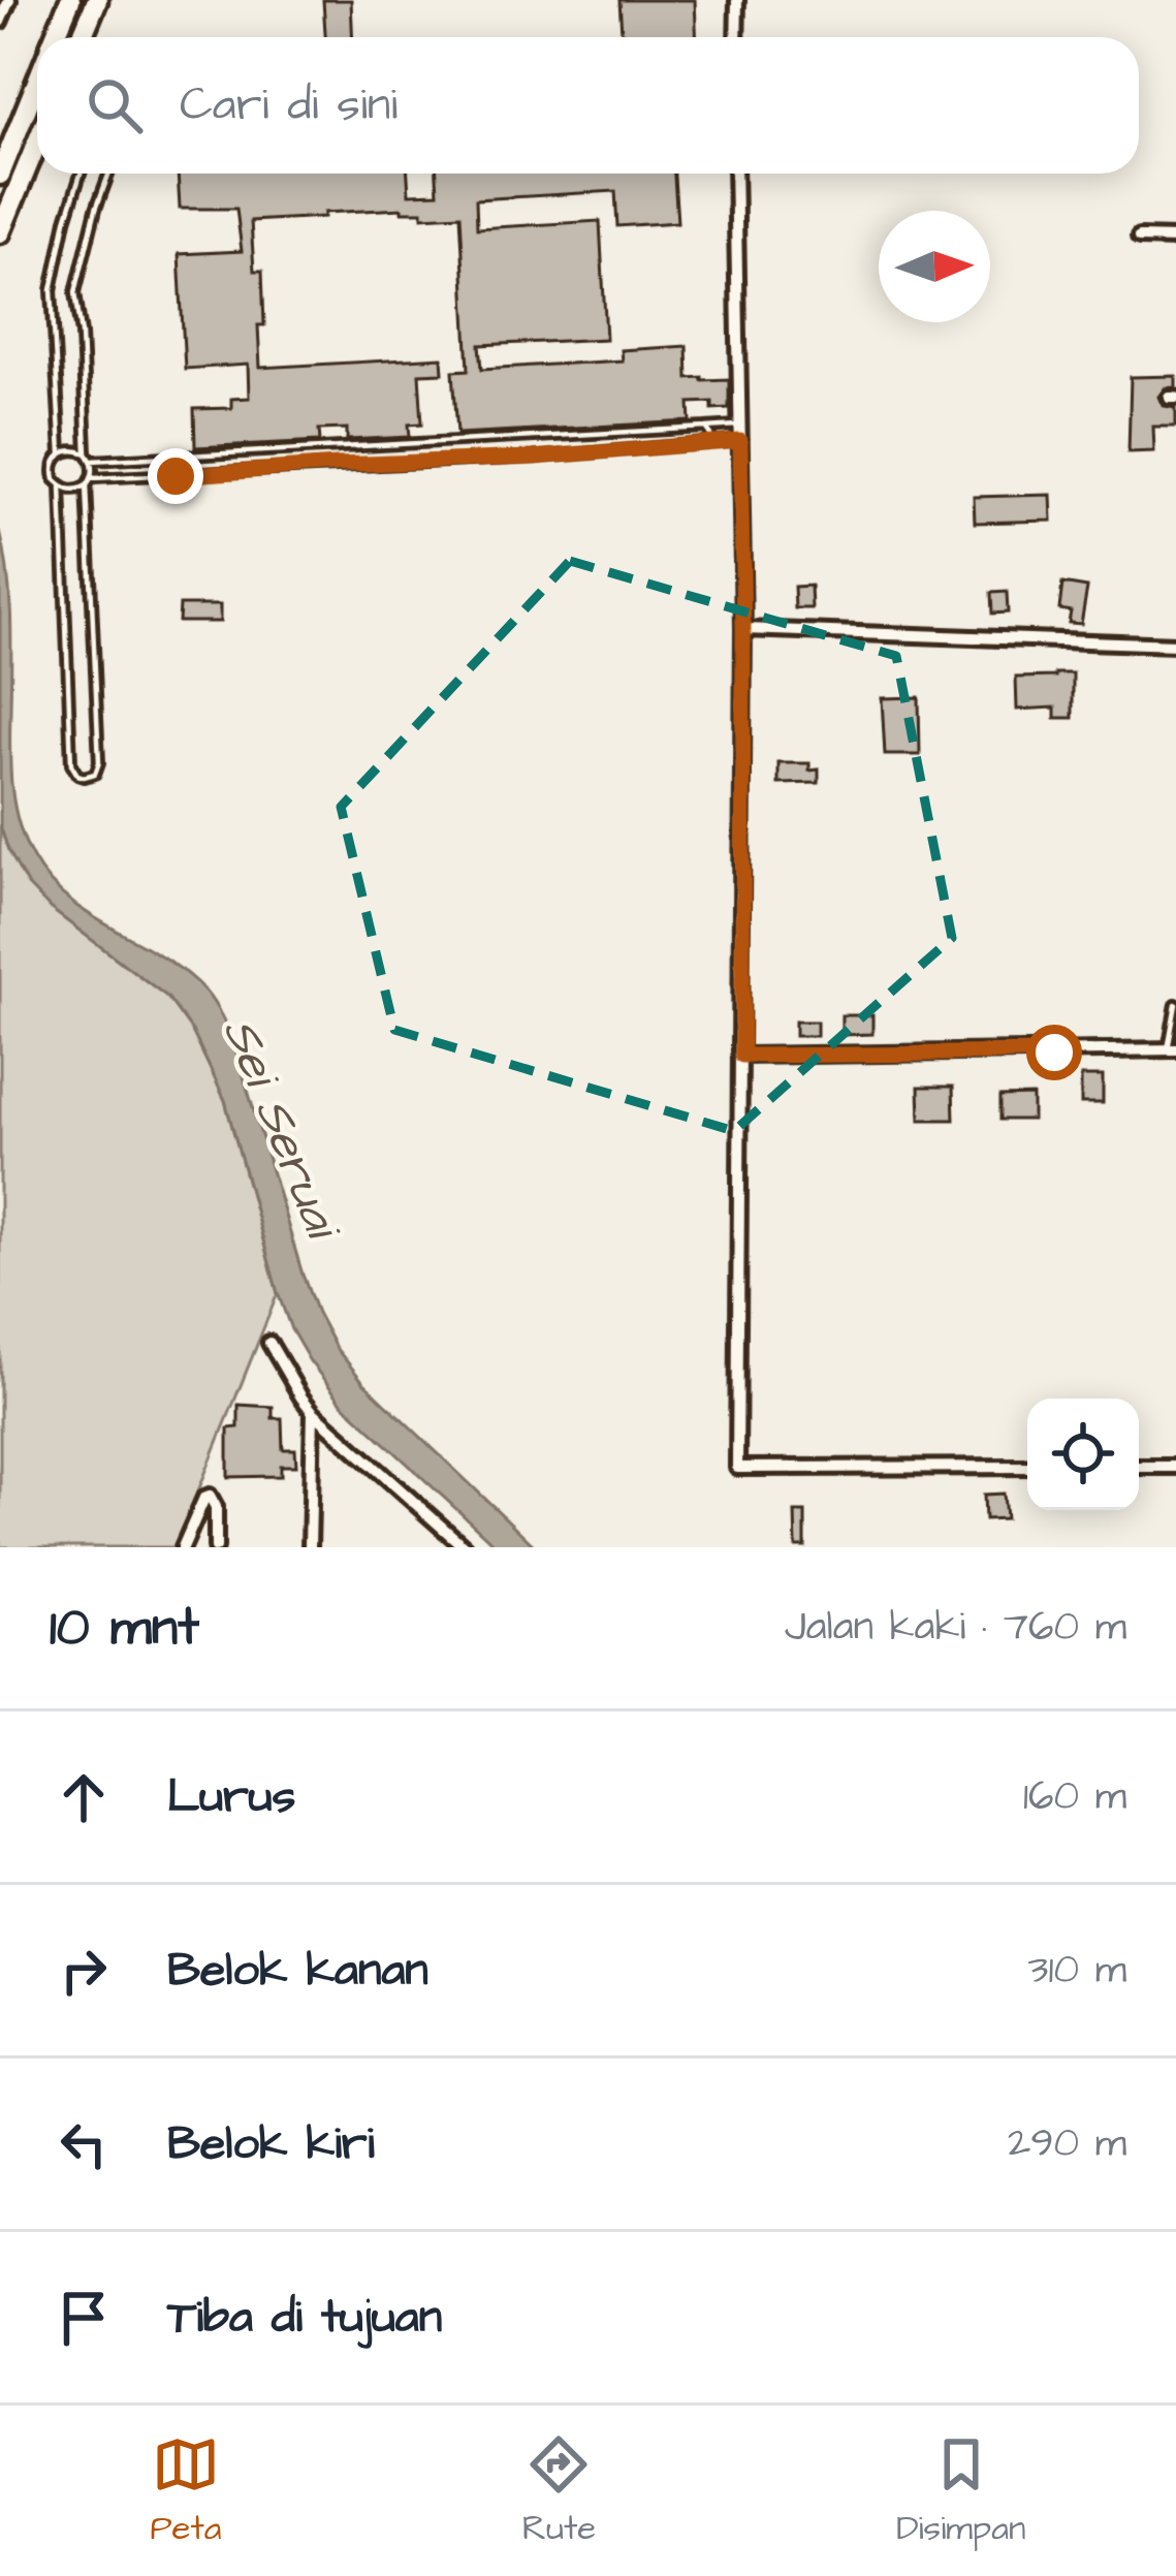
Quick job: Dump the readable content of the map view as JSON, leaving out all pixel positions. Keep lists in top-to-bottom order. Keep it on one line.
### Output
{"water":["Sei Seruai"],"north":"right","page":{"search":"Cari di sini","heading":["10 mnt","Jalan kaki · 760 m"],"list":[["Lurus","160 m"],["Belok kanan","310 m"],["Belok kiri","290 m"],"Tiba di tujuan"],"nav":["Peta","Rute","Disimpan"]}}
